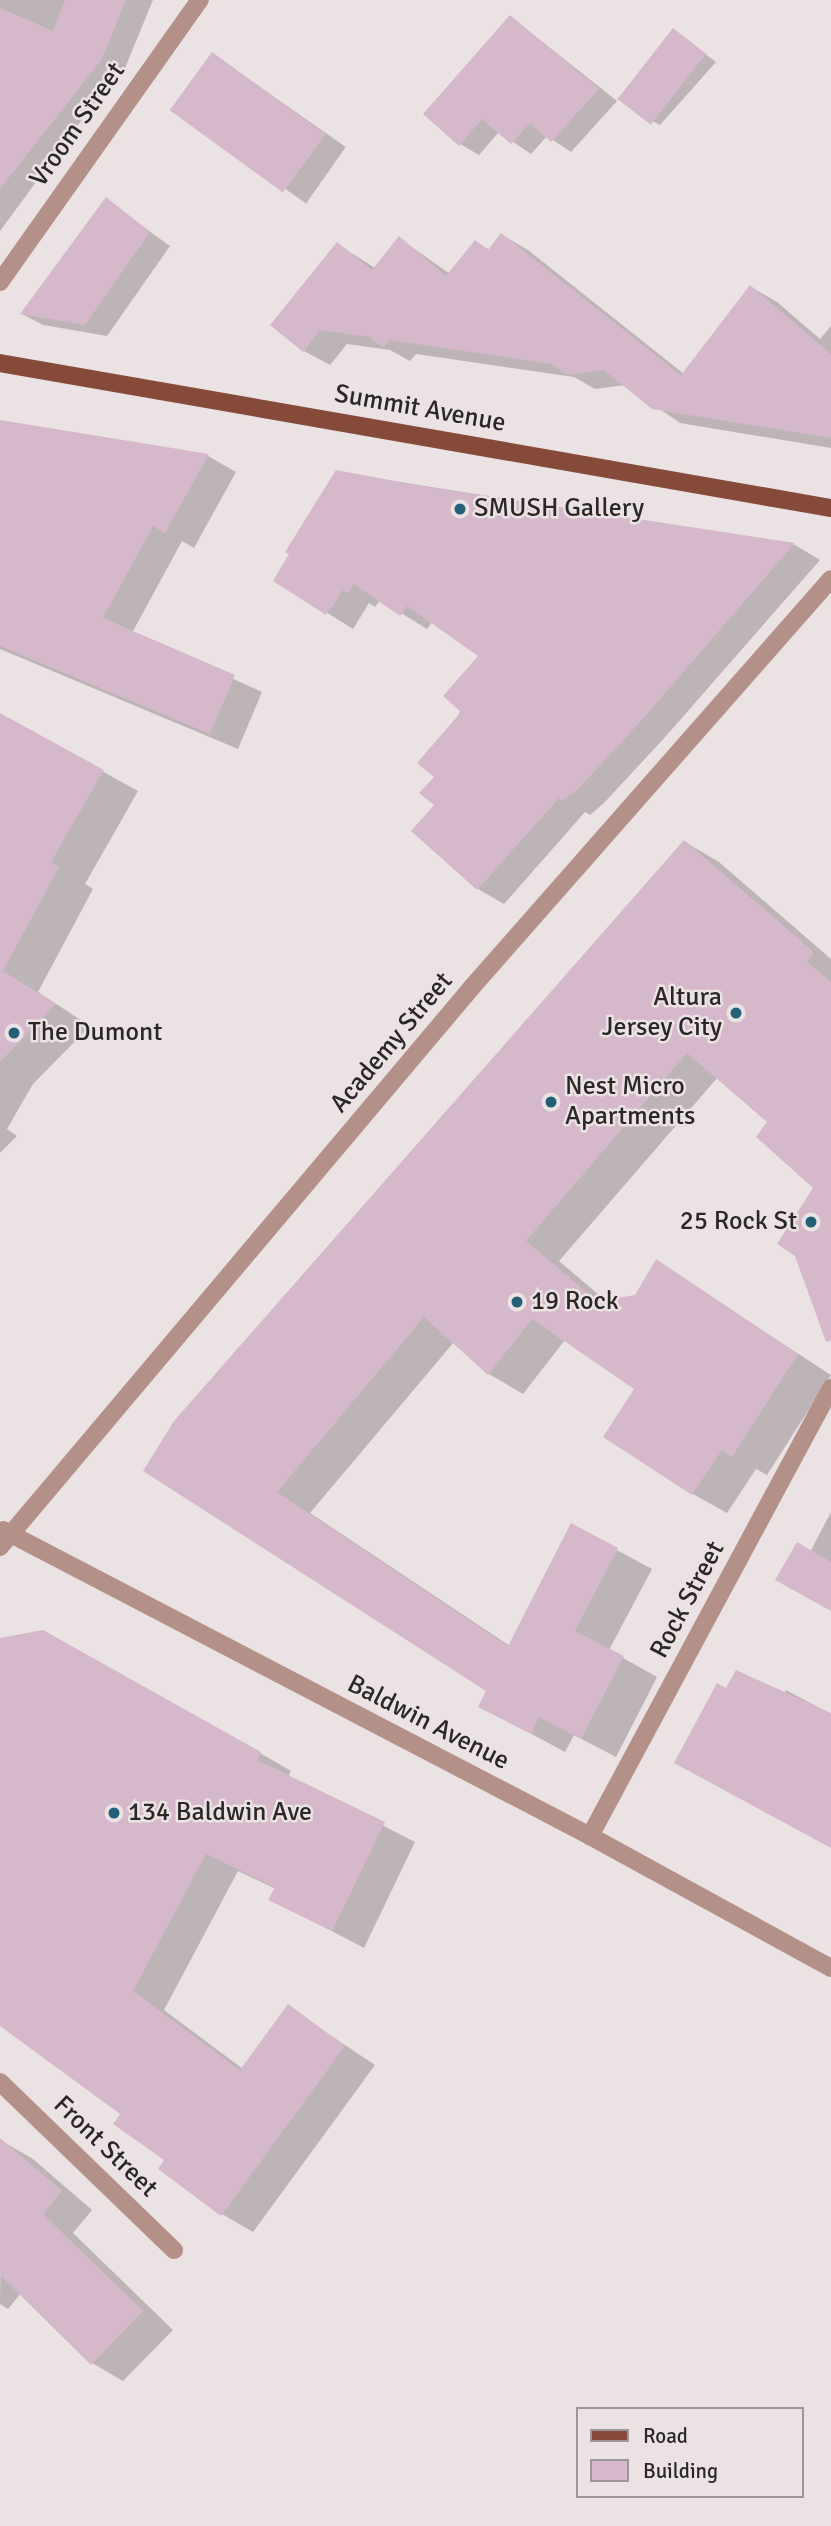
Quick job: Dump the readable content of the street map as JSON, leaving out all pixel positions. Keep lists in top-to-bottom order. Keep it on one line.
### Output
{"streets":{"main road":["Summit Avenue"],"street":["Vroom Street","Academy Street","Rock Street","Baldwin Avenue","Front Street"]},"crossings":[["Academy Street","Baldwin Avenue"],["Rock Street","Baldwin Avenue"]],"places":["SMUSH Gallery","Altura Jersey City","The Dumont","Nest Micro Apartments","25 Rock St","19 Rock","134 Baldwin Ave"],"legend":["Road","Building"]}
